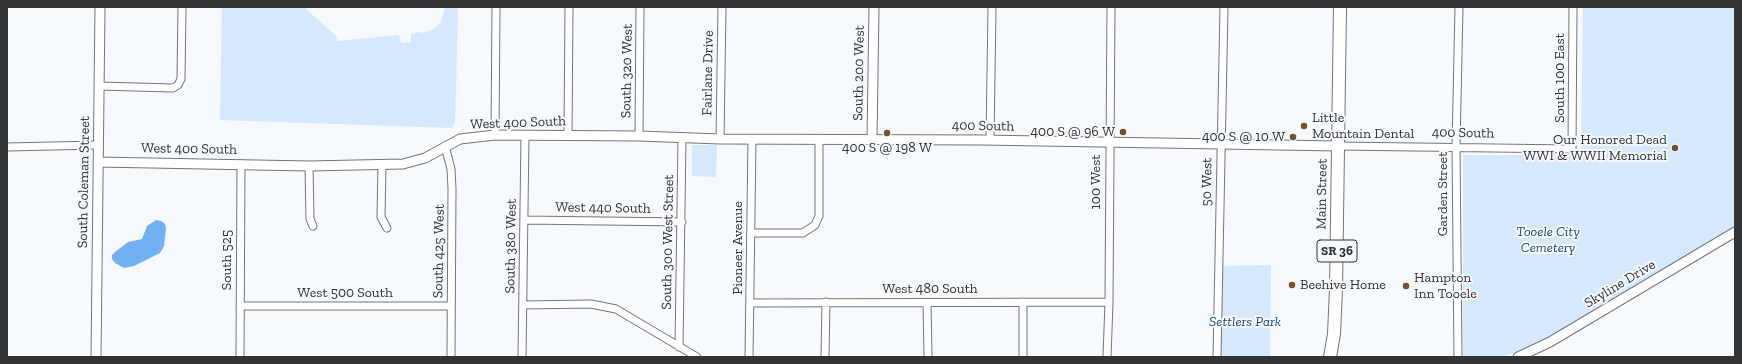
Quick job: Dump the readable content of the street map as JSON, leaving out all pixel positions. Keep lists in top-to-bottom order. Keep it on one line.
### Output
{"streets":{"highway":["Main Street","SR 36"],"street":["South 320 West","Fairlane Drive","South 200 West","South 100 East","West 400 South","400 South","South Coleman Street","100 West","50 West","Garden Street","West 440 South","South 300 West Street","South 380 West","Pioneer Avenue","South 425 West","South 525","Skyline Drive","West 480 South","West 500 South"]},"crossings":[["South 320 West","West 400 South"],["Fairlane Drive","West 400 South"],["South 200 West","West 400 South"],["South 200 West","400 South"],["South 100 East","400 South"],["West 400 South","400 South"],["West 400 South","South Coleman Street"],["West 400 South","South 300 West Street"],["West 400 South","South 380 West"],["West 400 South","Pioneer Avenue"],["West 400 South","South 425 West"],["West 400 South","South 525"],["400 South","100 West"],["400 South","50 West"],["400 South","Main Street"],["400 South","Garden Street"],["100 West","West 480 South"],["West 440 South","South 300 West Street"],["West 440 South","South 380 West"],["Pioneer Avenue","West 480 South"],["South 425 West","West 500 South"],["South 525","West 500 South"]],"parks":["Tooele City Cemetery","Settlers Park"],"places":["Little Mountain Dental","400 S @ 96 W","400 S @ 198 W","400 S @ 10 W","Our Honored Dead WWI & WWII Memorial","Beehive Home","Hampton Inn Tooele"]}
